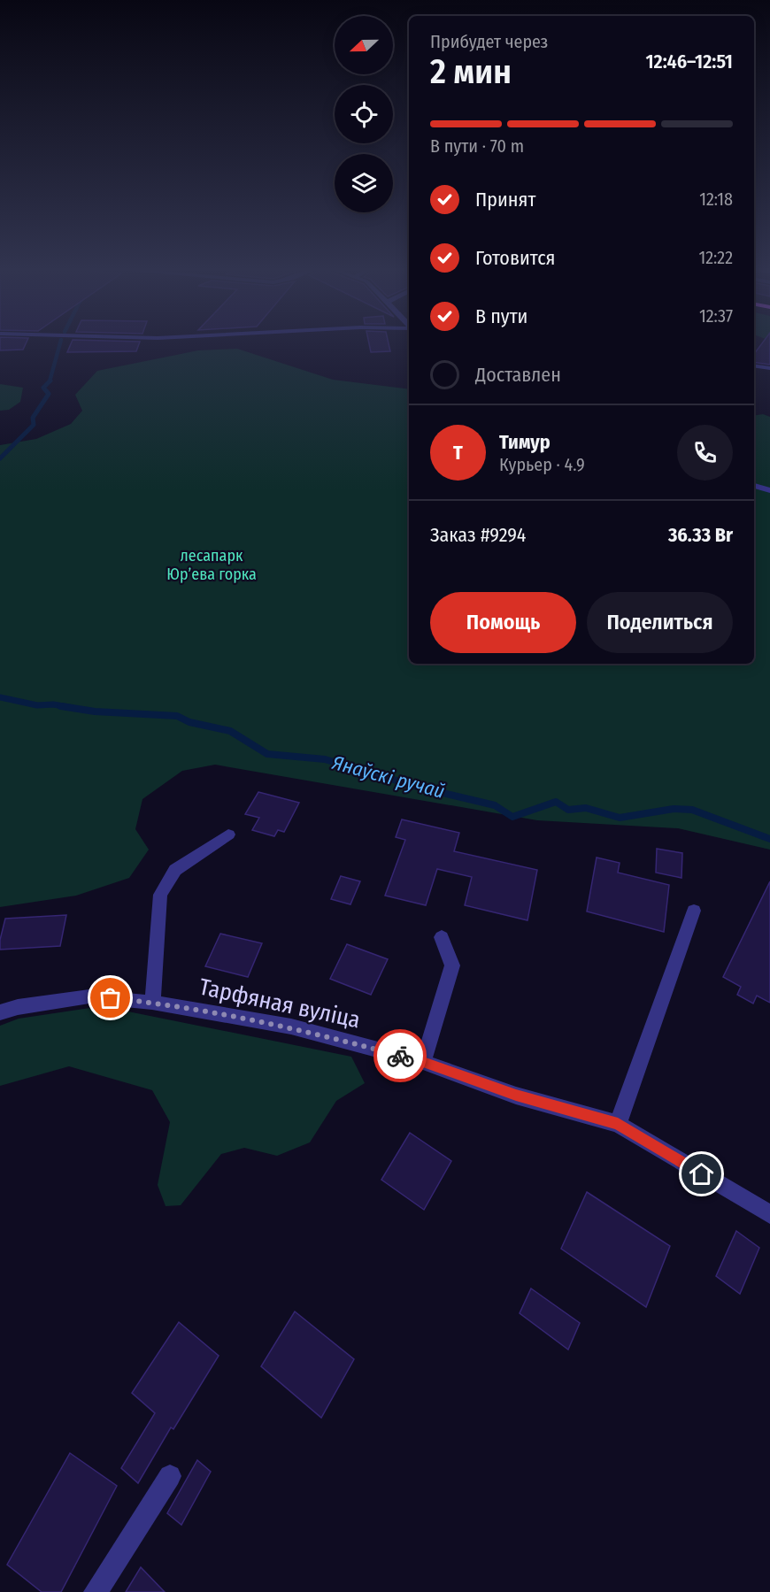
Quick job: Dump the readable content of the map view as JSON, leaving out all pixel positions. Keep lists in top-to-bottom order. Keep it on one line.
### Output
{"streets":{"street":["Тарфяная вуліца"]},"water":["Янаўскі ручай"],"parks":["лесапарк Юрʼева горка"],"north":"left","page":{"heading":["2 мин","Прибудет через","12:46–12:51"],"panel":["Тимур","Курьер · 4.9","Заказ #9294","36.33 Br"],"bar":"В пути · 70 m","list":[["Принят","12:18"],["Готовится","12:22"],["В пути","12:37"],"Доставлен"],"round":"Т","buttons":["Помощь","Поделиться"]}}
